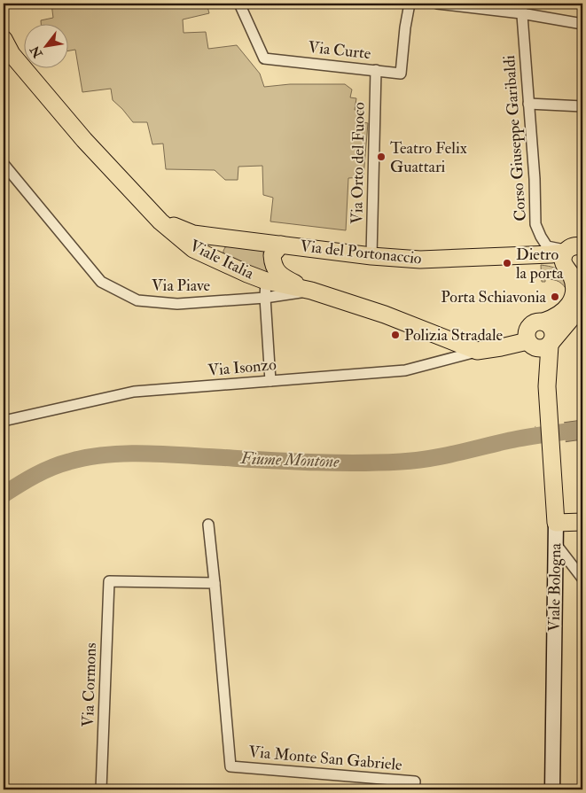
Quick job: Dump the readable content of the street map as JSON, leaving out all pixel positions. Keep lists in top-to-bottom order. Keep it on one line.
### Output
{"streets":{"main road":["Via del Portonaccio","Viale Italia","Viale Bologna"],"street":["Via Curte","Corso Giuseppe Garibaldi","Via Orto del Fuoco","Via Piave","Via Isonzo","Via Cormons","Via Monte San Gabriele"]},"crossings":[["Via Curte","Via Orto del Fuoco"],["Corso Giuseppe Garibaldi","Via del Portonaccio"],["Via Orto del Fuoco","Via del Portonaccio"],["Via del Portonaccio","Viale Italia"],["Viale Italia","Via Piave"],["Viale Italia","Via Isonzo"],["Viale Italia","Viale Bologna"],["Via Cormons","Via Monte San Gabriele"]],"water":["Fiume Montone"],"places":["Teatro Felix Guattari","Dietro la porta","Porta Schiavonia","Polizia Stradale"],"north":"bottom left"}
